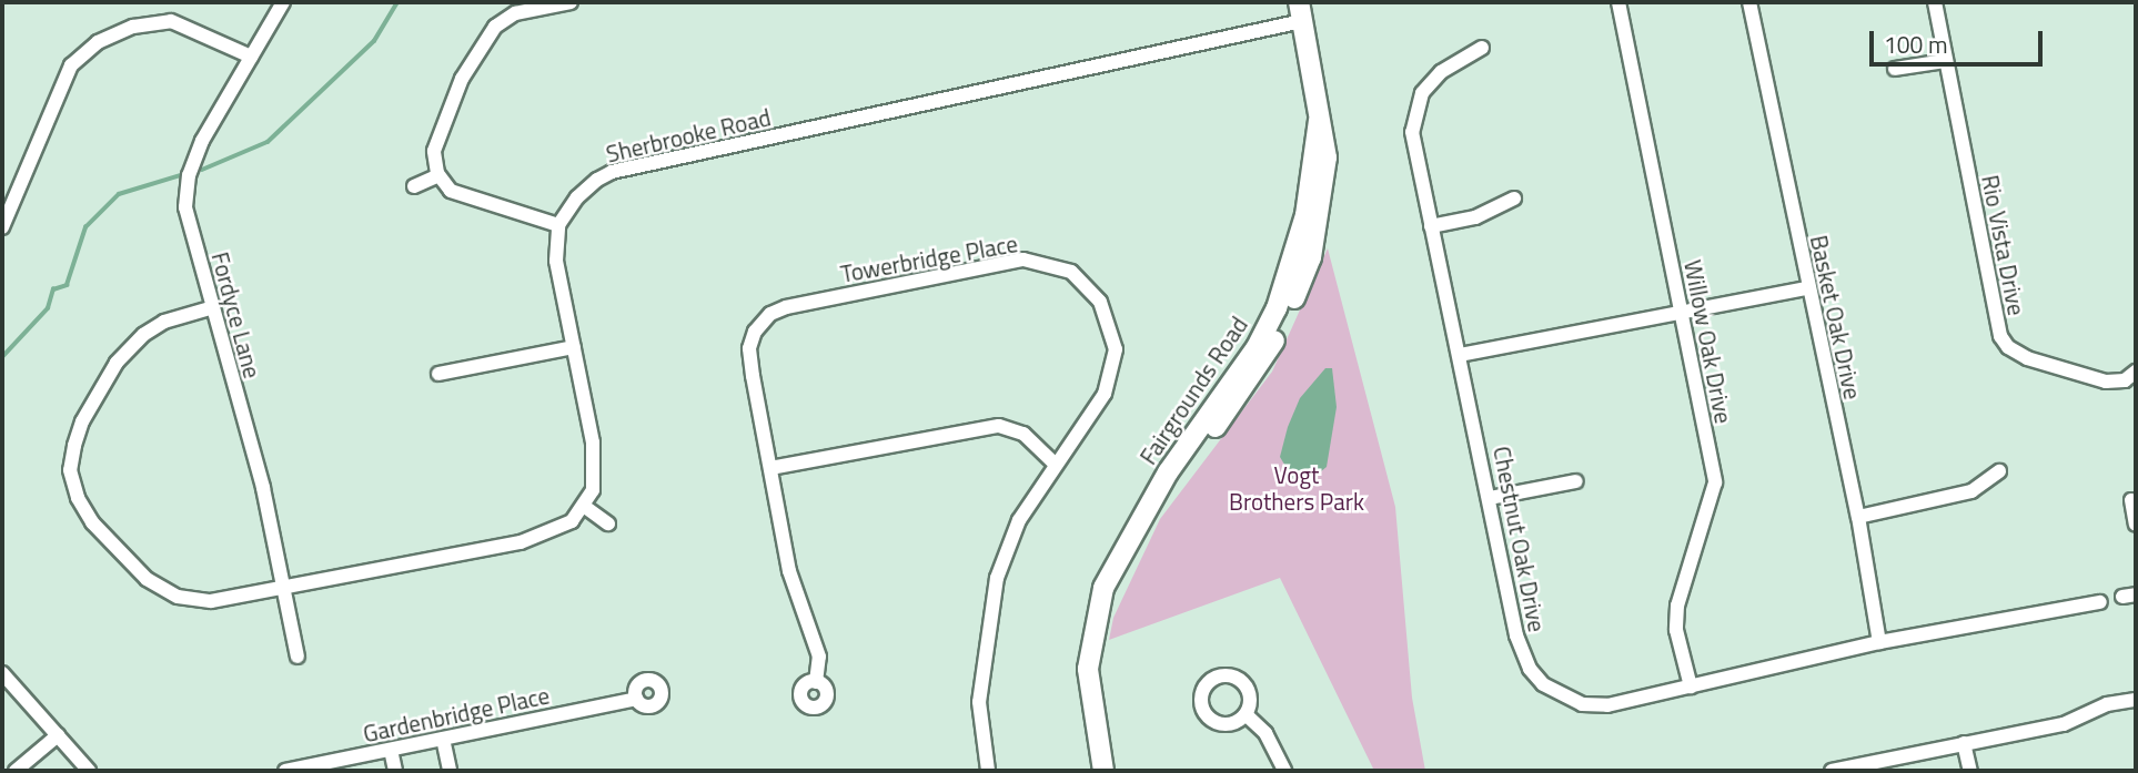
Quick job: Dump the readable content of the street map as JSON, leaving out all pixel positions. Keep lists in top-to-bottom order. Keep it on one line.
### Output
{"streets":{"street":["Sherbrooke Road","Rio Vista Drive","Towerbridge Place","Fordyce Lane","Basket Oak Drive","Willow Oak Drive","Fairgrounds Road","Chestnut Oak Drive","Gardenbridge Place"]},"crossings":[["Sherbrooke Road","Fairgrounds Road"],["Basket Oak Drive","Chestnut Oak Drive"],["Willow Oak Drive","Chestnut Oak Drive"]],"parks":["Vogt Brothers Park"],"scale_bar":"100 m"}
